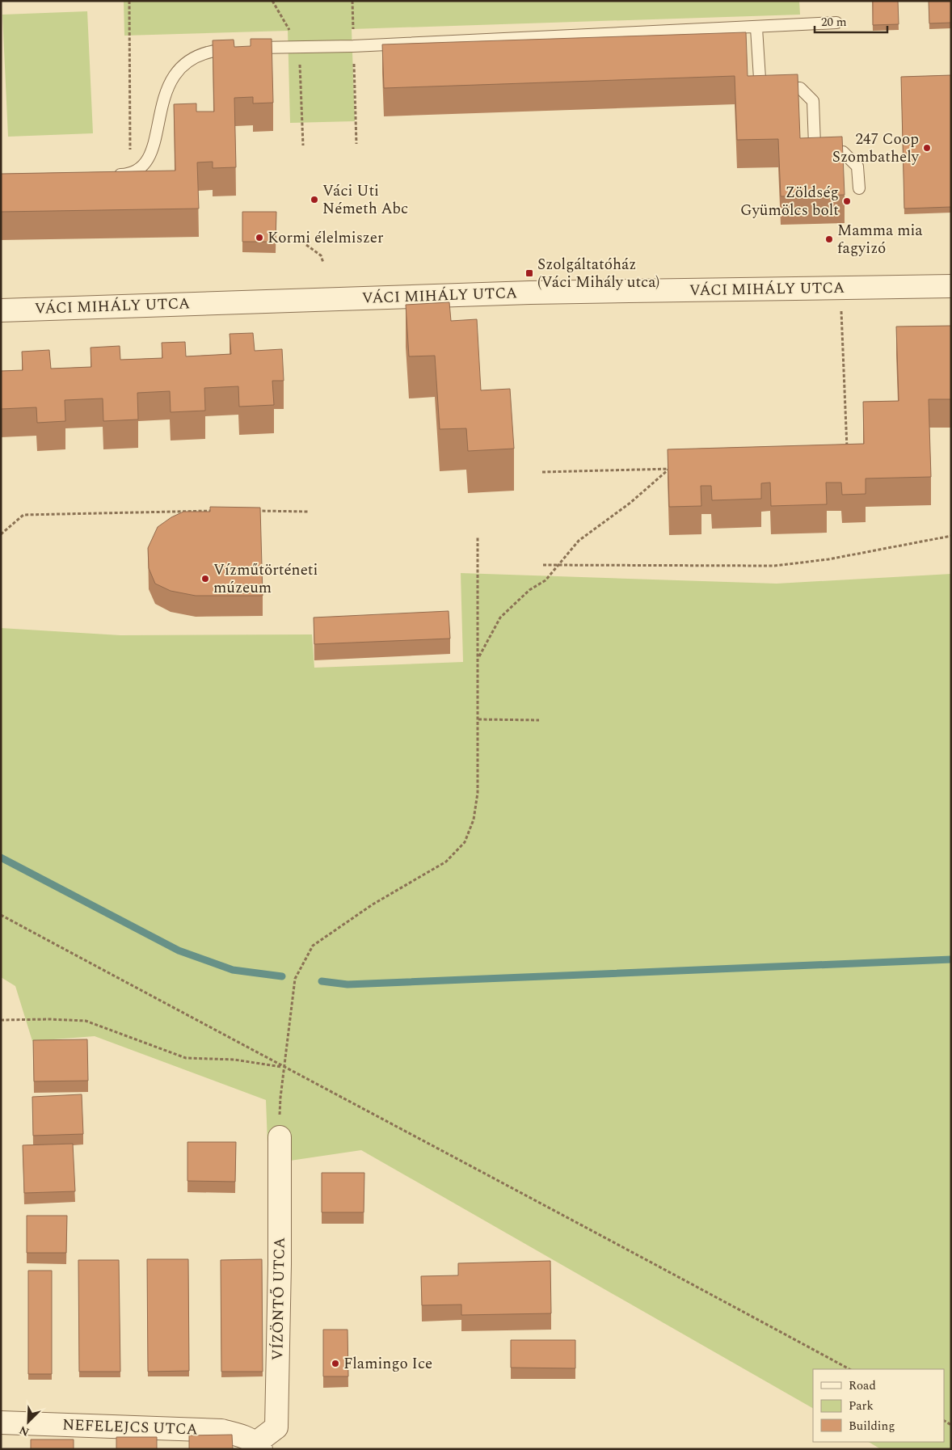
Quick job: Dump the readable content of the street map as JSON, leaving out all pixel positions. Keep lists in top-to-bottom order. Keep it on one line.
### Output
{"streets":{"street":["VÁCI MIHÁLY UTCA","VÍZÖNTŐ UTCA","NEFELEJCS UTCA"]},"crossings":[["VÍZÖNTŐ UTCA","NEFELEJCS UTCA"]],"places":{"other":["247 Coop Szombathely","Váci Uti Németh Abc","Zöldség Gyümölcs bolt","Kormi élelmiszer","Mamma mia fagyizó","Vízműtörténeti múzeum","Flamingo Ice"],"transit":["Szolgáltatóház (Váci Mihály utca)"]},"legend":["Road","Park","Building"],"scale_bar":"20 m","north":"bottom left"}
